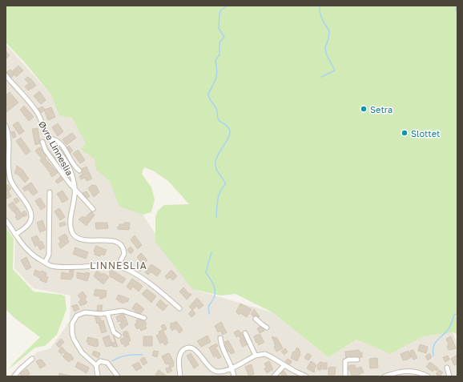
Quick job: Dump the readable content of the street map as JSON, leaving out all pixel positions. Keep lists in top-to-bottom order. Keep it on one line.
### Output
{"streets":{"street":["Øvre Linneslia"]},"districts":["LINNESLIA"],"places":["Setra","Slottet"]}
